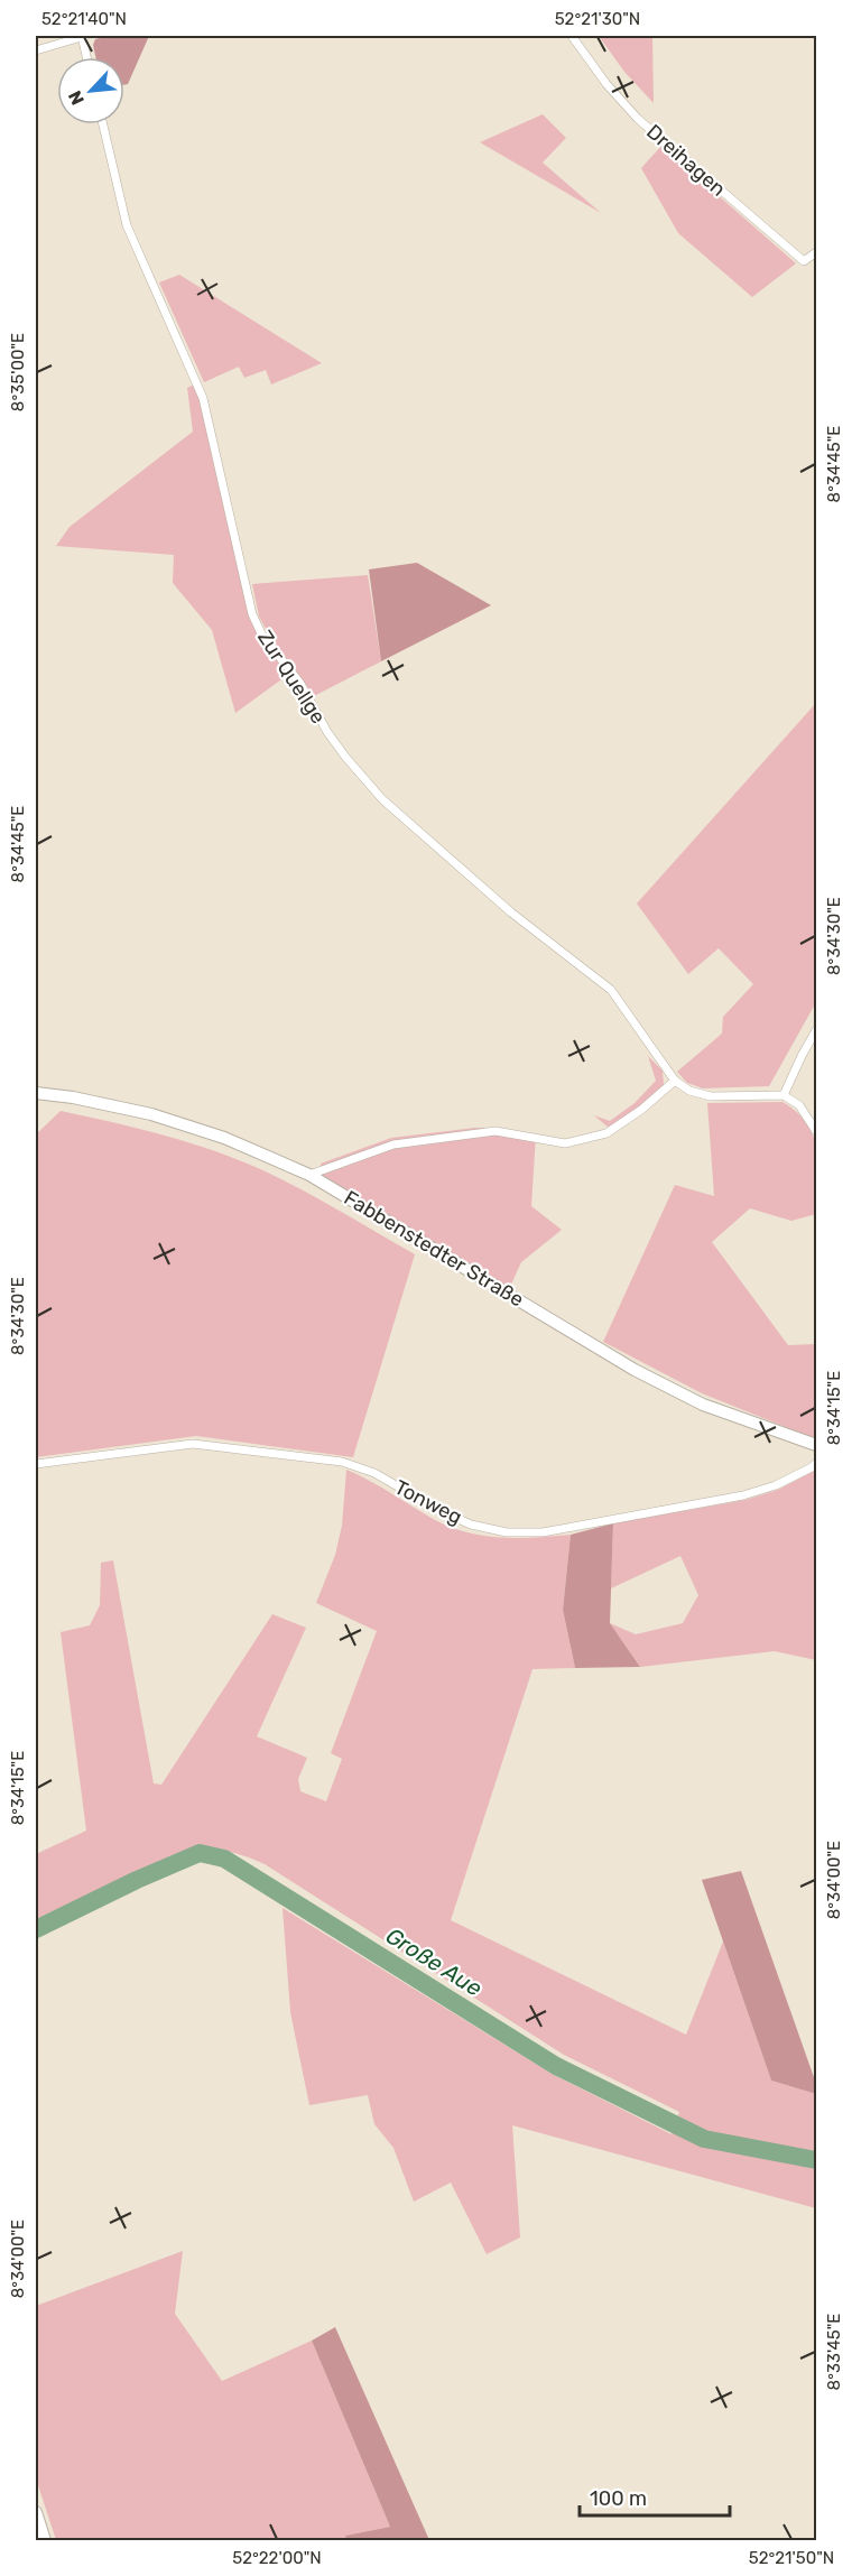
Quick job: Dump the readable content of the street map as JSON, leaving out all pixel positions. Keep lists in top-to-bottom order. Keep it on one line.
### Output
{"streets":{"street":["Dreihagen","Zur Quellge","Fabbenstedter Straße","Tonweg"]},"water":["Große Aue"],"scale_bar":"100 m","north":"bottom left","coordinates":["52°21'40\"N","52°21'30\"N","8°35'00\"E","8°34'45\"E","8°34'30\"E","8°34'15\"E","8°34'00\"E","8°33'45\"E","52°22'00\"N","52°21'50\"N"]}
